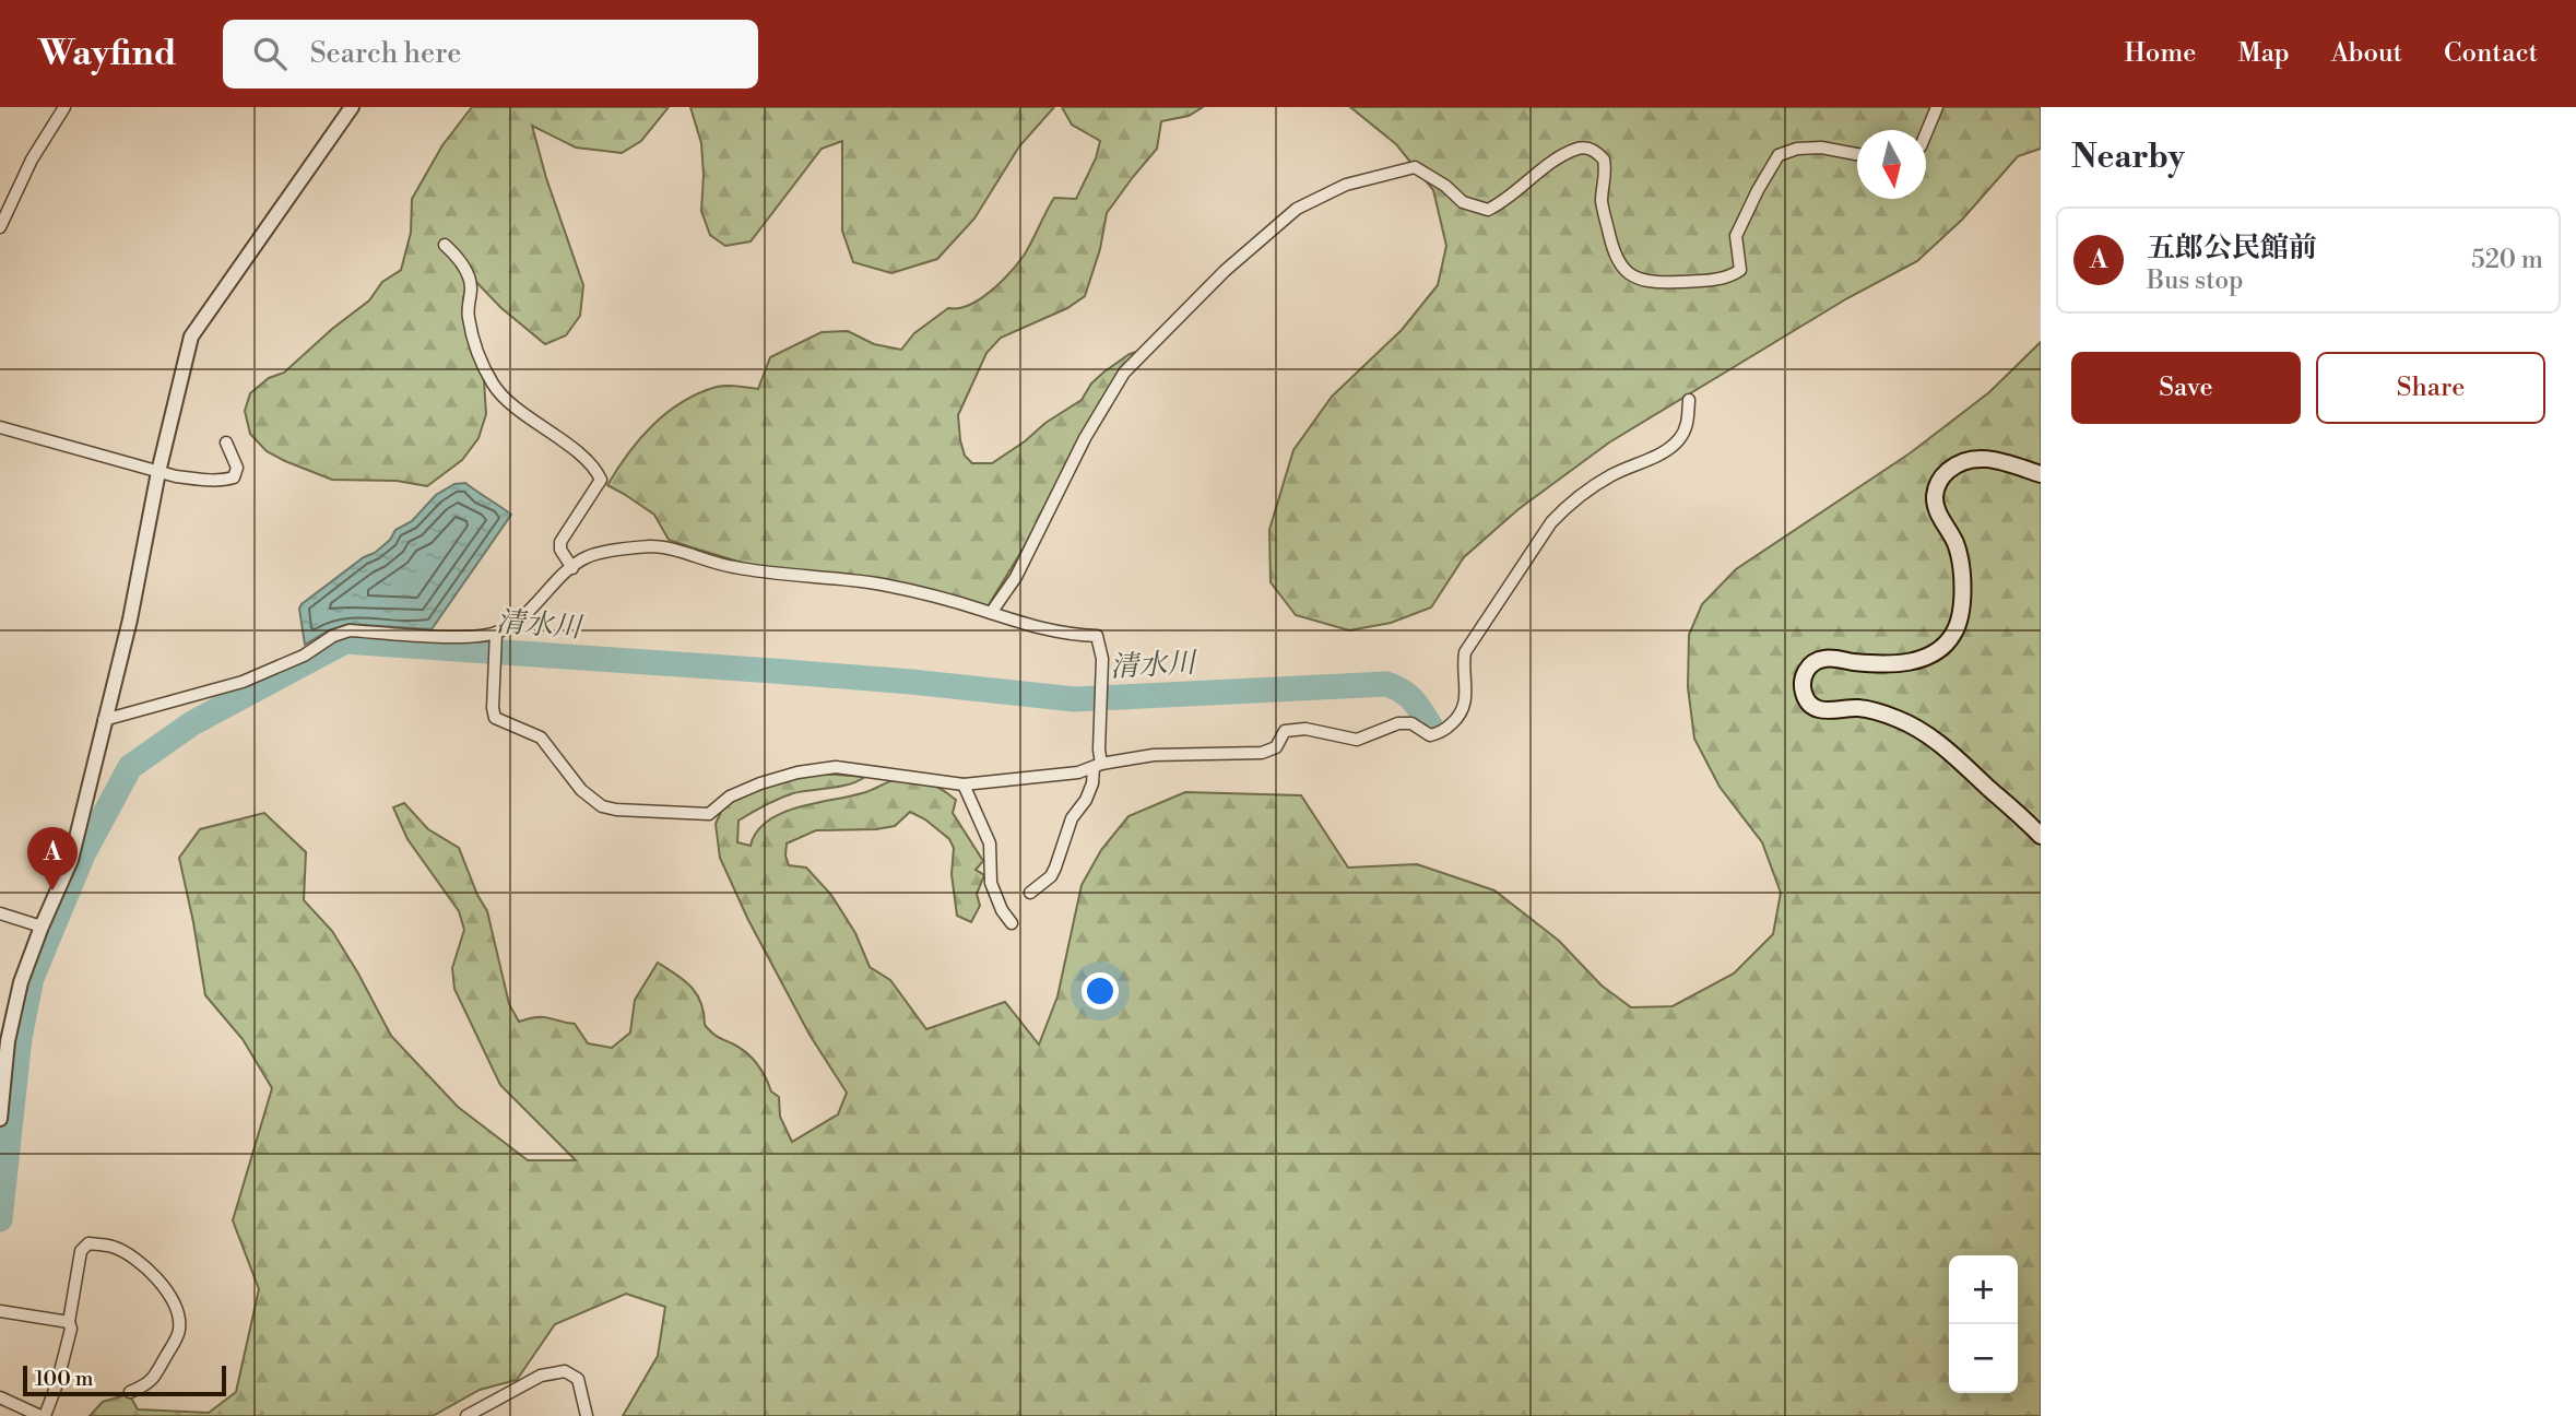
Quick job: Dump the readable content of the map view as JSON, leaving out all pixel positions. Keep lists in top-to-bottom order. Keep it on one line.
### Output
{"water":["清水川"],"scale_bar":"100 m","north":"bottom","page":{"header":"Wayfind","search":"Search here","nav":["Home","Map","About","Contact"],"heading":"Nearby","list":[{"mark":"A","name":"五郎公民館前","note":"Bus stop","value":"520 m"}],"buttons":["Save","Share"],"pins":"A","map_buttons":["+","−"],"scale":"100 m"}}
